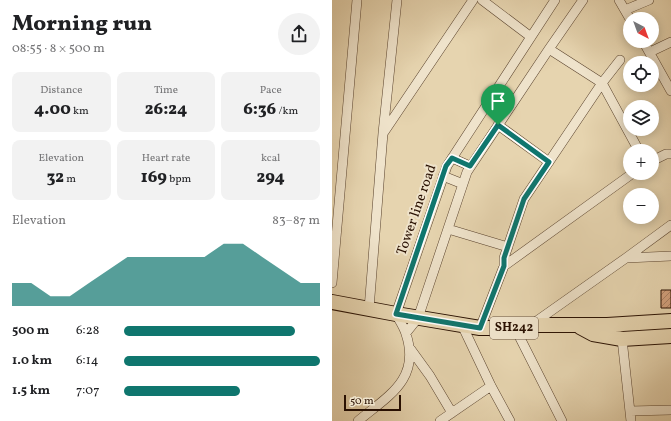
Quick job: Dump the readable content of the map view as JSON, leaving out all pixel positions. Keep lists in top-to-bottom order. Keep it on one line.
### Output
{"streets":{"main road":["SH242"],"street":["Tower line road"]},"crossings":[["Tower line road","SH242"]],"scale_bar":"50 m","north":"bottom right","page":{"heading":["Morning run","08:55 · 8 × 500 m"],"map_buttons":["+","−"],"stats":[["Distance","4.00 km"],["Time","26:24"],["Pace","6:36 /km"],["Elevation","32 m"],["Heart rate","169 bpm"],["kcal","294"]],"chart":["Elevation","83–87 m"],"list":[{"name":"500 m","note":"6:28"},{"name":"1.0 km","note":"6:14"},{"name":"1.5 km","note":"7:07"}],"scale":"50 m"}}
